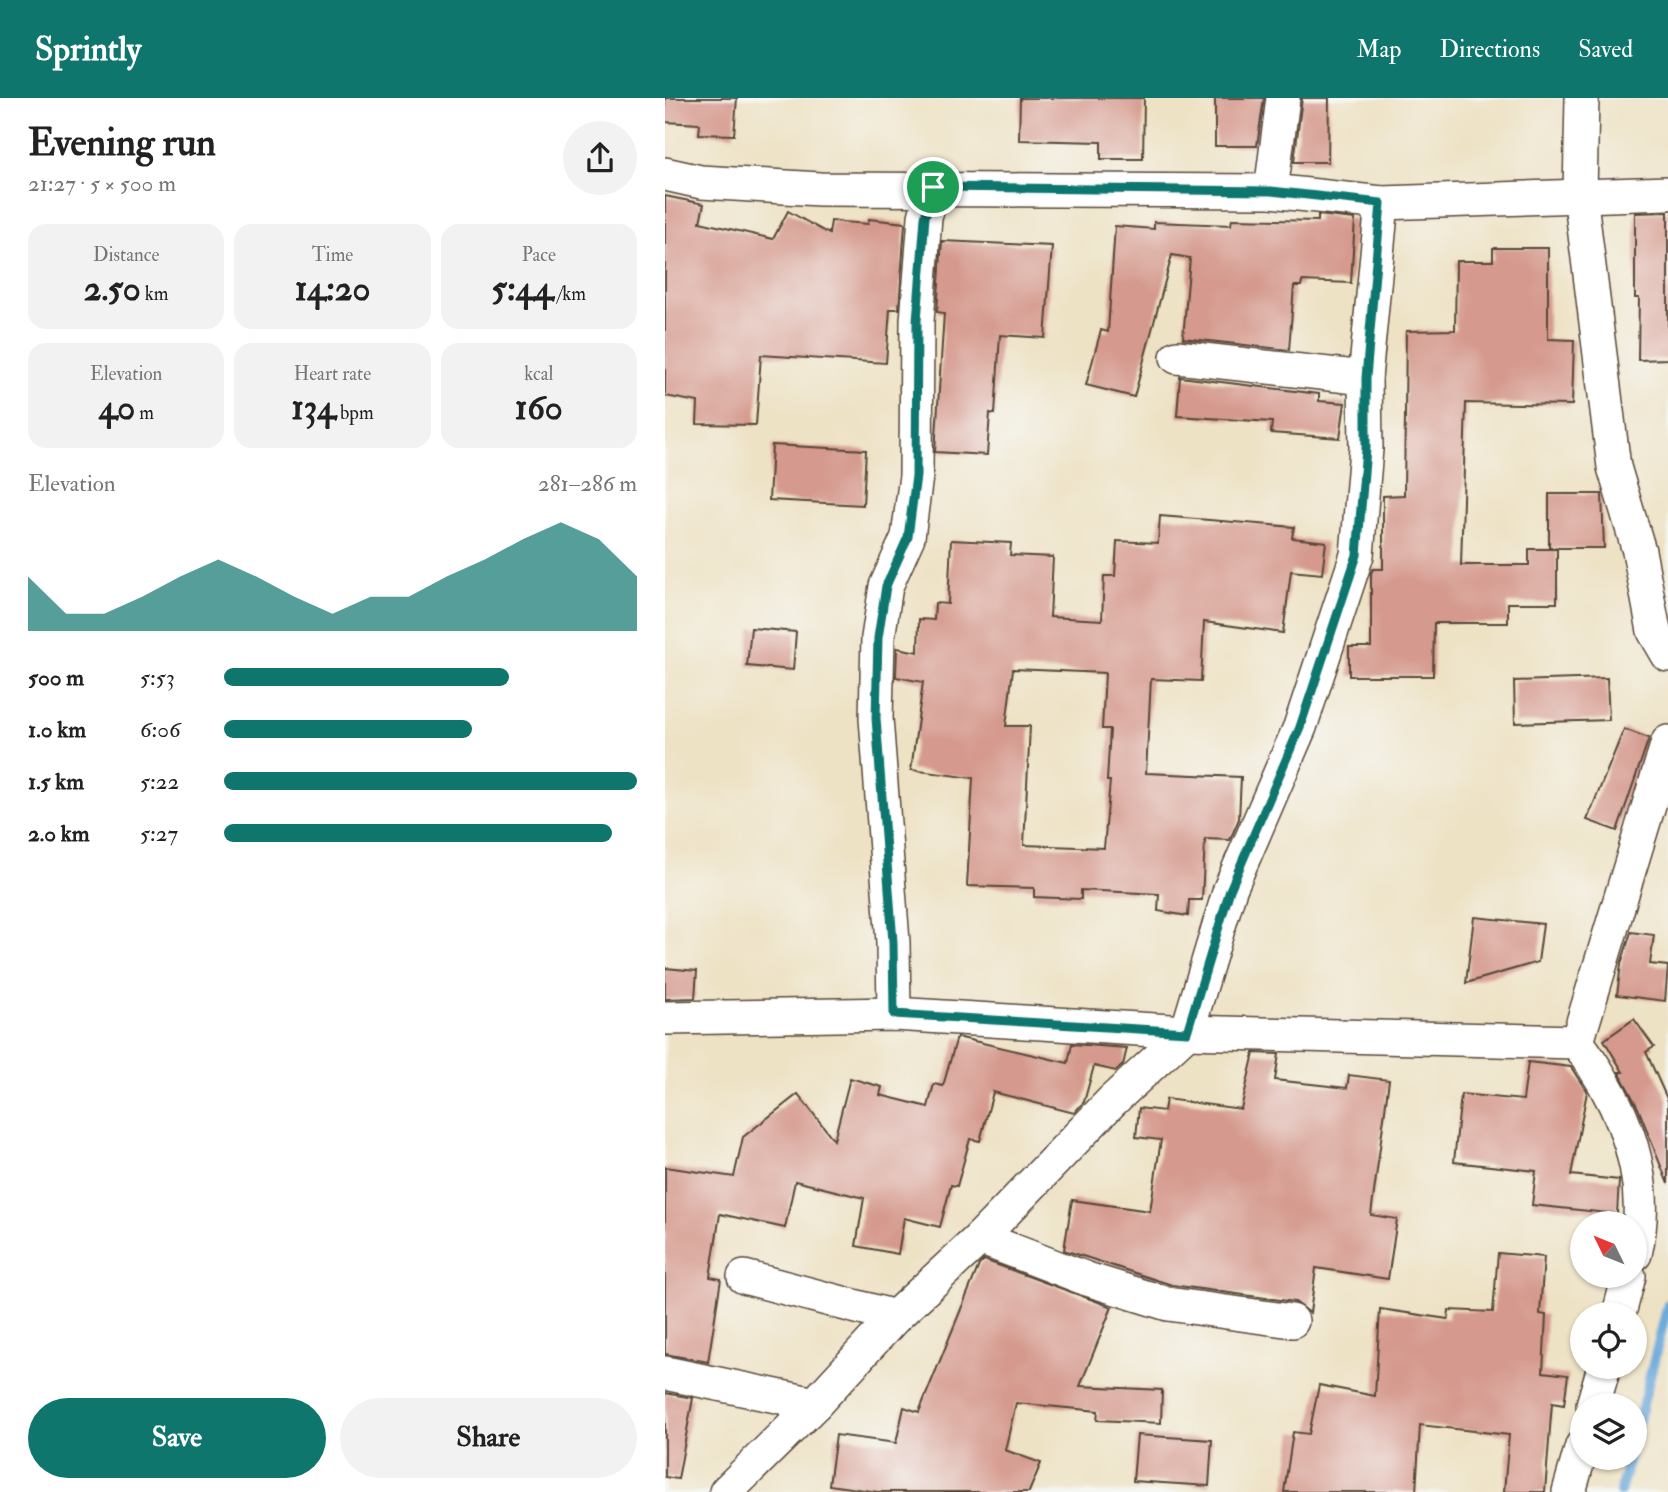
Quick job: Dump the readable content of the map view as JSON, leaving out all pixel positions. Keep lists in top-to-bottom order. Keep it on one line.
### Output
{"north":"top left","page":{"header":"Sprintly","nav":["Map","Directions","Saved"],"heading":["Evening run","21:27 · 5 × 500 m"],"stats":[["Distance","2.50 km"],["Time","14:20"],["Pace","5:44 /km"],["Elevation","40 m"],["Heart rate","134 bpm"],["kcal","160"]],"chart":["Elevation","281–286 m"],"list":[{"name":"500 m","note":"5:53"},{"name":"1.0 km","note":"6:06"},{"name":"1.5 km","note":"5:22"},{"name":"2.0 km","note":"5:27"}],"buttons":["Save","Share"]}}
